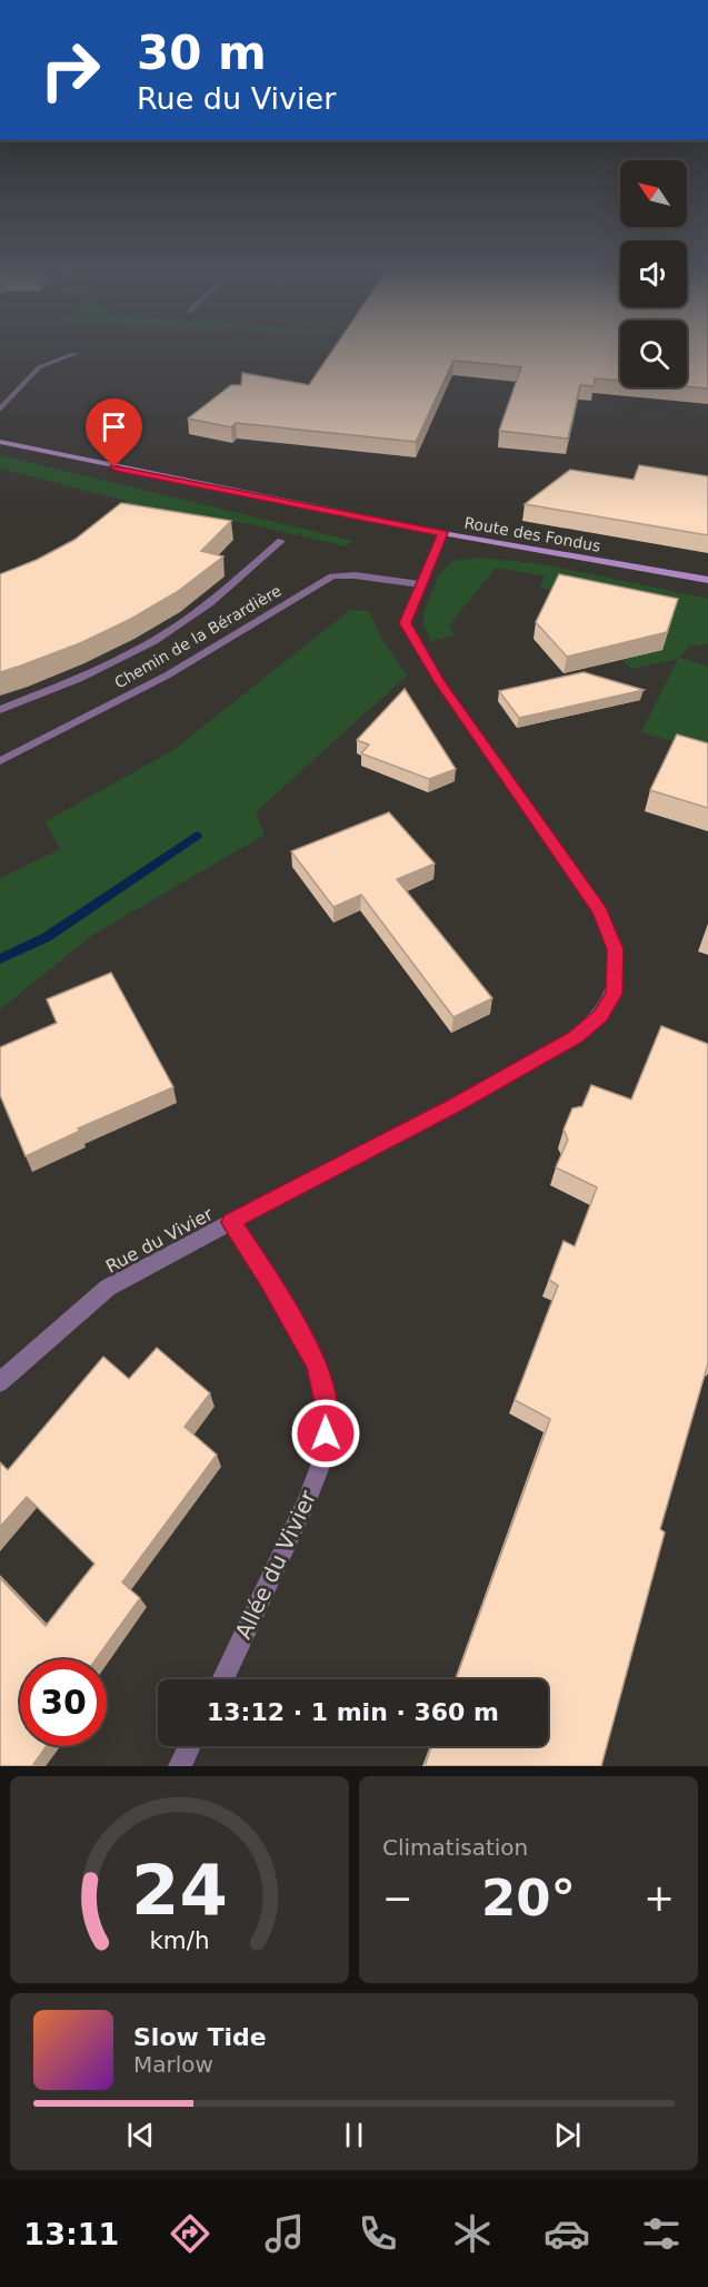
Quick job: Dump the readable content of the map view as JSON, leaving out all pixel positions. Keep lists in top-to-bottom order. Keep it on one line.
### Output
{"streets":{"street":["Route des Fondus","Chemin de la Bérardière","Rue du Vivier","Allée du Vivier"]},"crossings":[["Route des Fondus","Rue du Vivier"],["Chemin de la Bérardière","Rue du Vivier"],["Rue du Vivier","Allée du Vivier"]],"north":"top left","page":{"turn":["30 m","Rue du Vivier"],"limit":"30","trip":"13:12 · 1 min · 360 m","tile":"Climatisation","heat":["−","20°","+"],"song":["Slow Tide","Marlow"],"tabs":"13:11","gauge":["24","km/h"]}}
